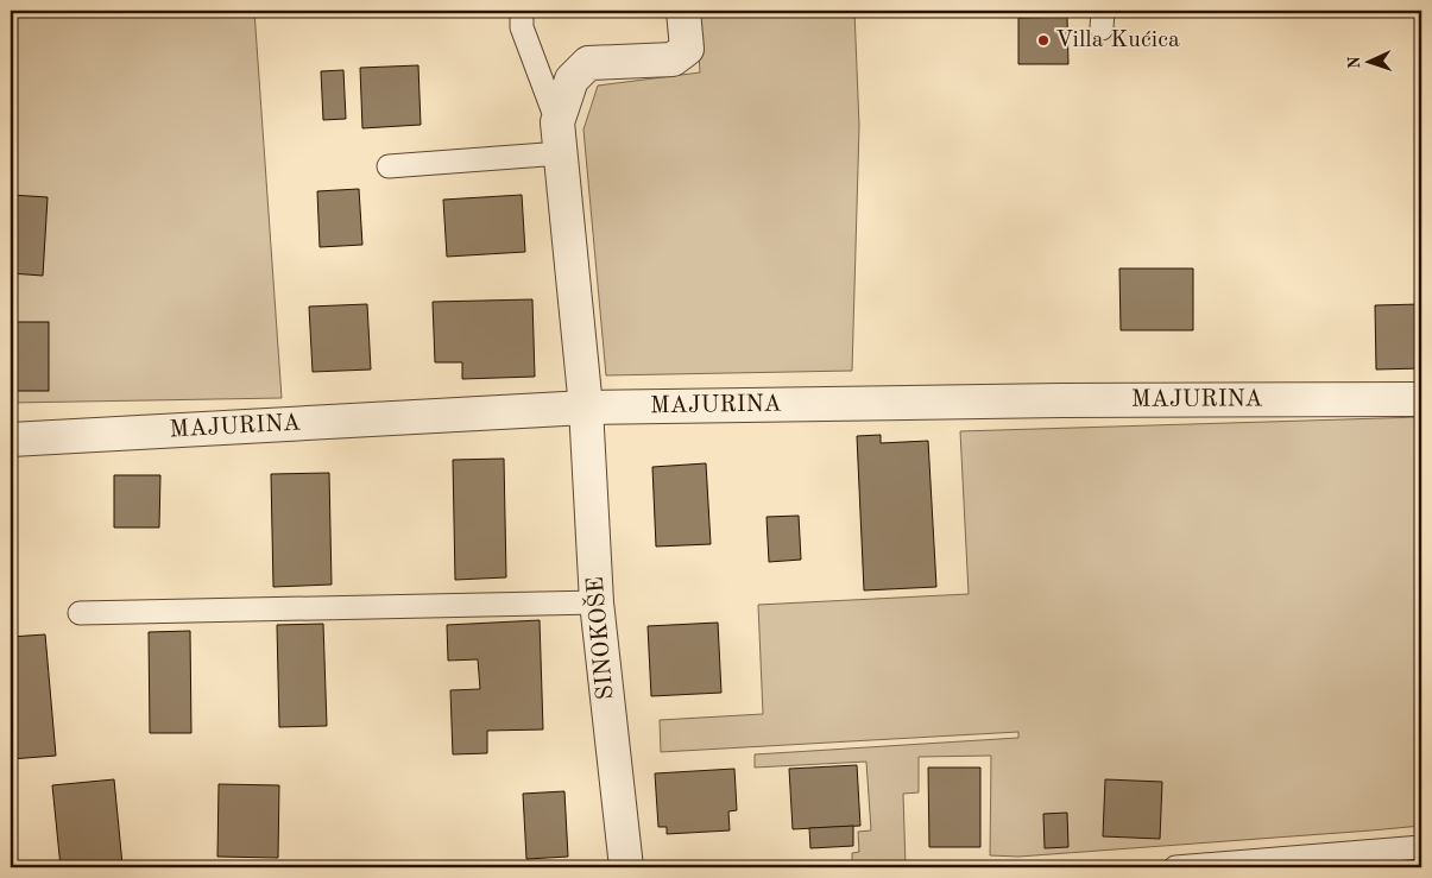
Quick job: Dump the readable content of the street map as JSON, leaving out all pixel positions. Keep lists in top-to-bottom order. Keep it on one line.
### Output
{"streets":{"street":["MAJURINA","SINOKOŠE"]},"crossings":[["MAJURINA","SINOKOŠE"]],"places":["Villa Kućica"],"north":"left"}
